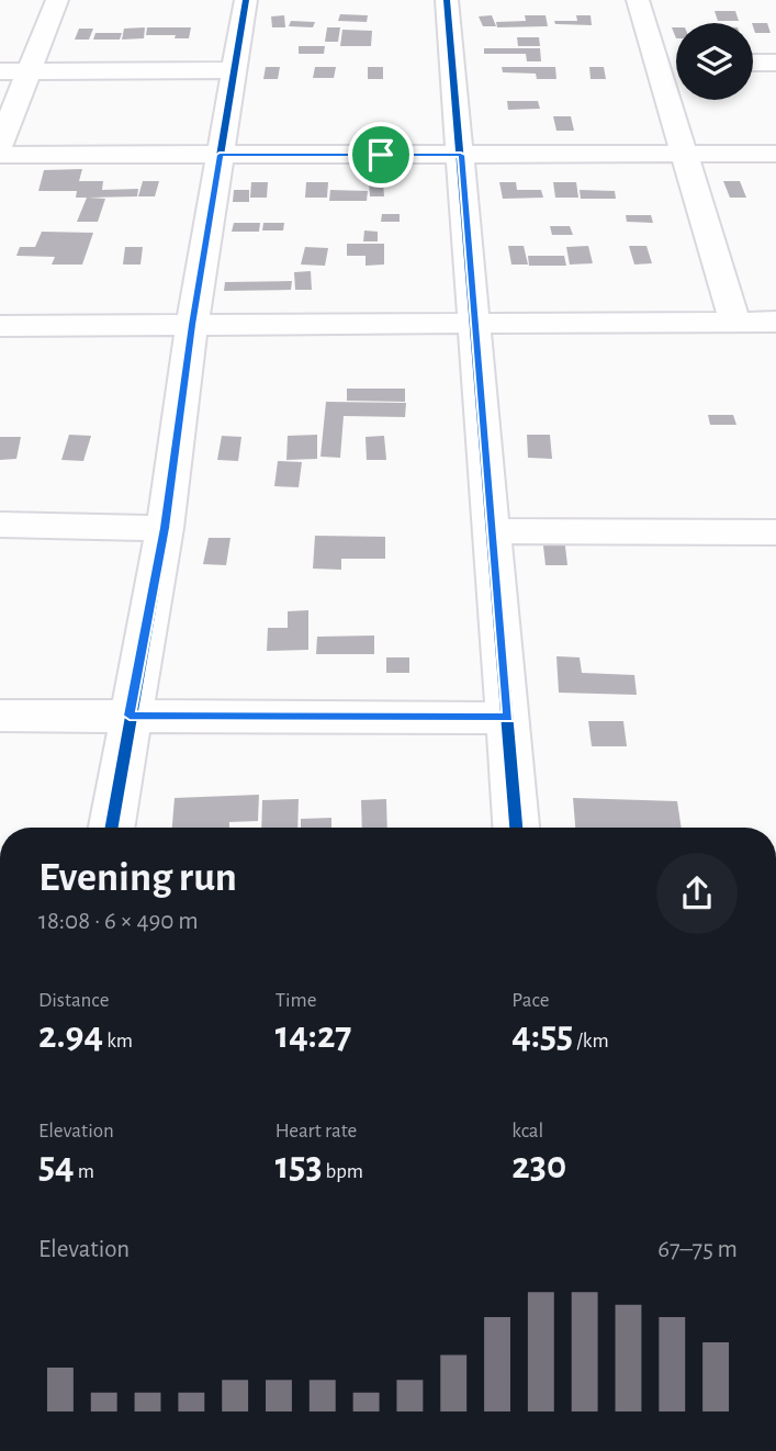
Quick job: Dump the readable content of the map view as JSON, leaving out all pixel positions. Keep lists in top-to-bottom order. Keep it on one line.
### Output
{"page":{"heading":["Evening run","18:08 · 6 × 490 m"],"stats":[["Distance","2.94 km"],["Time","14:27"],["Pace","4:55 /km"],["Elevation","54 m"],["Heart rate","153 bpm"],["kcal","230"]],"chart":["Elevation","67–75 m"]}}
